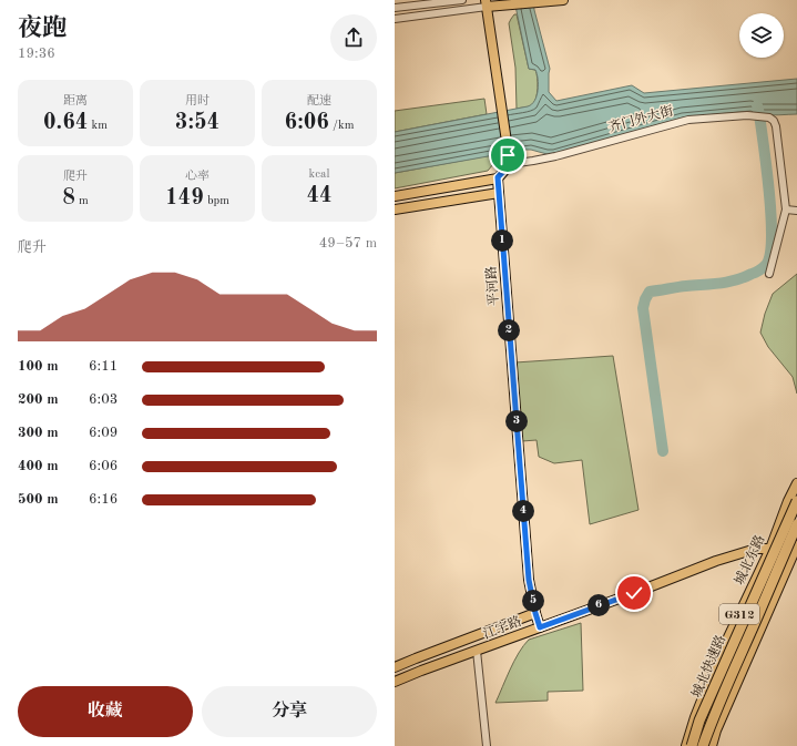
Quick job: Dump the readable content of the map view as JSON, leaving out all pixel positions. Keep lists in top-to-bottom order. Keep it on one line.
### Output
{"streets":{"highway":["城北快速路"],"main road":["平河路","城北东路","G312","江宇路"],"street":["齐门外大街"]},"crossings":[["平河路","江宇路"],["城北东路","江宇路"],["G312","江宇路"]],"page":{"heading":["夜跑","19:36"],"stats":[["距离","0.64 km"],["用时","3:54"],["配速","6:06 /km"],["爬升","8 m"],["心率","149 bpm"],["kcal","44"]],"chart":["爬升","49–57 m"],"pins":["1","2","3","4","5","6"],"list":[{"name":"100 m","note":"6:11"},{"name":"200 m","note":"6:03"},{"name":"300 m","note":"6:09"},{"name":"400 m","note":"6:06"},{"name":"500 m","note":"6:16"}],"buttons":["收藏","分享"]}}
